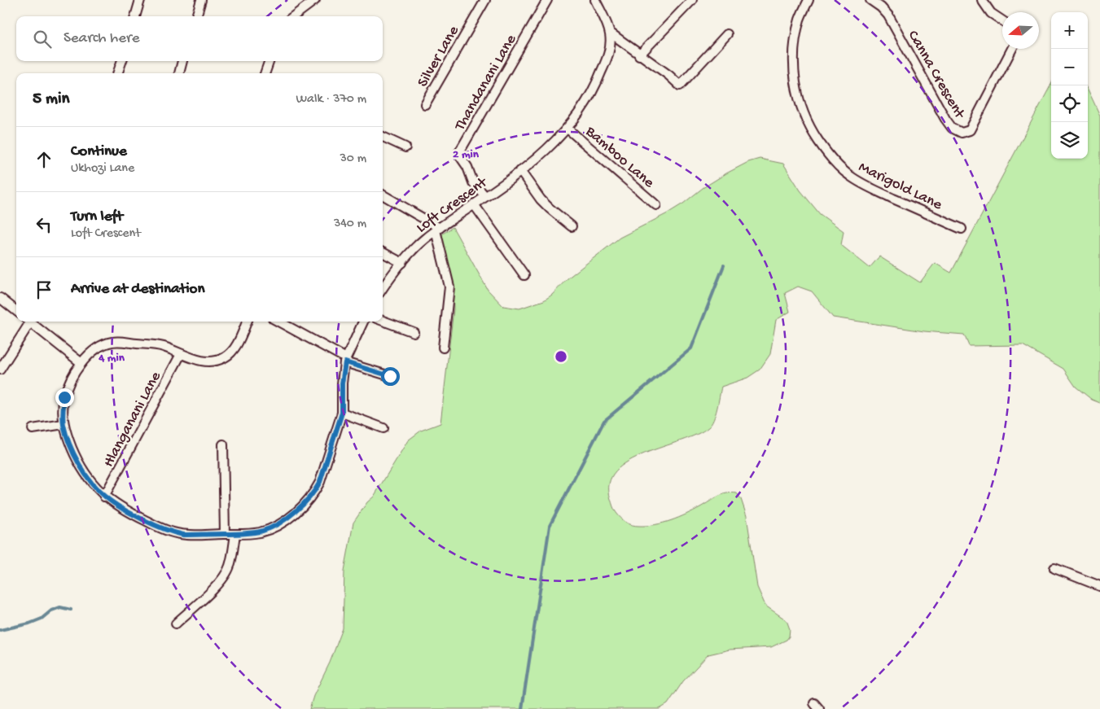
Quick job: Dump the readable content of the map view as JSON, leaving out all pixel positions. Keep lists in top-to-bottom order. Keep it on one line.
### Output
{"streets":{"street":["Silver Lane","Canna Crescent","Thandanani Lane","Bamboo Lane","Marigold Lane","Loft Crescent","Hlanganani Lane"]},"crossings":[["Thandanani Lane","Loft Crescent"],["Bamboo Lane","Loft Crescent"]],"north":"left","page":{"map_buttons":["+","−"],"search":"Search here","heading":["5 min","Walk · 370 m"],"list":[["Continue","Ukhozi Lane","30 m"],["Turn left","Loft Crescent","340 m"],"Arrive at destination"]},"rings":["2 min","4 min"]}
